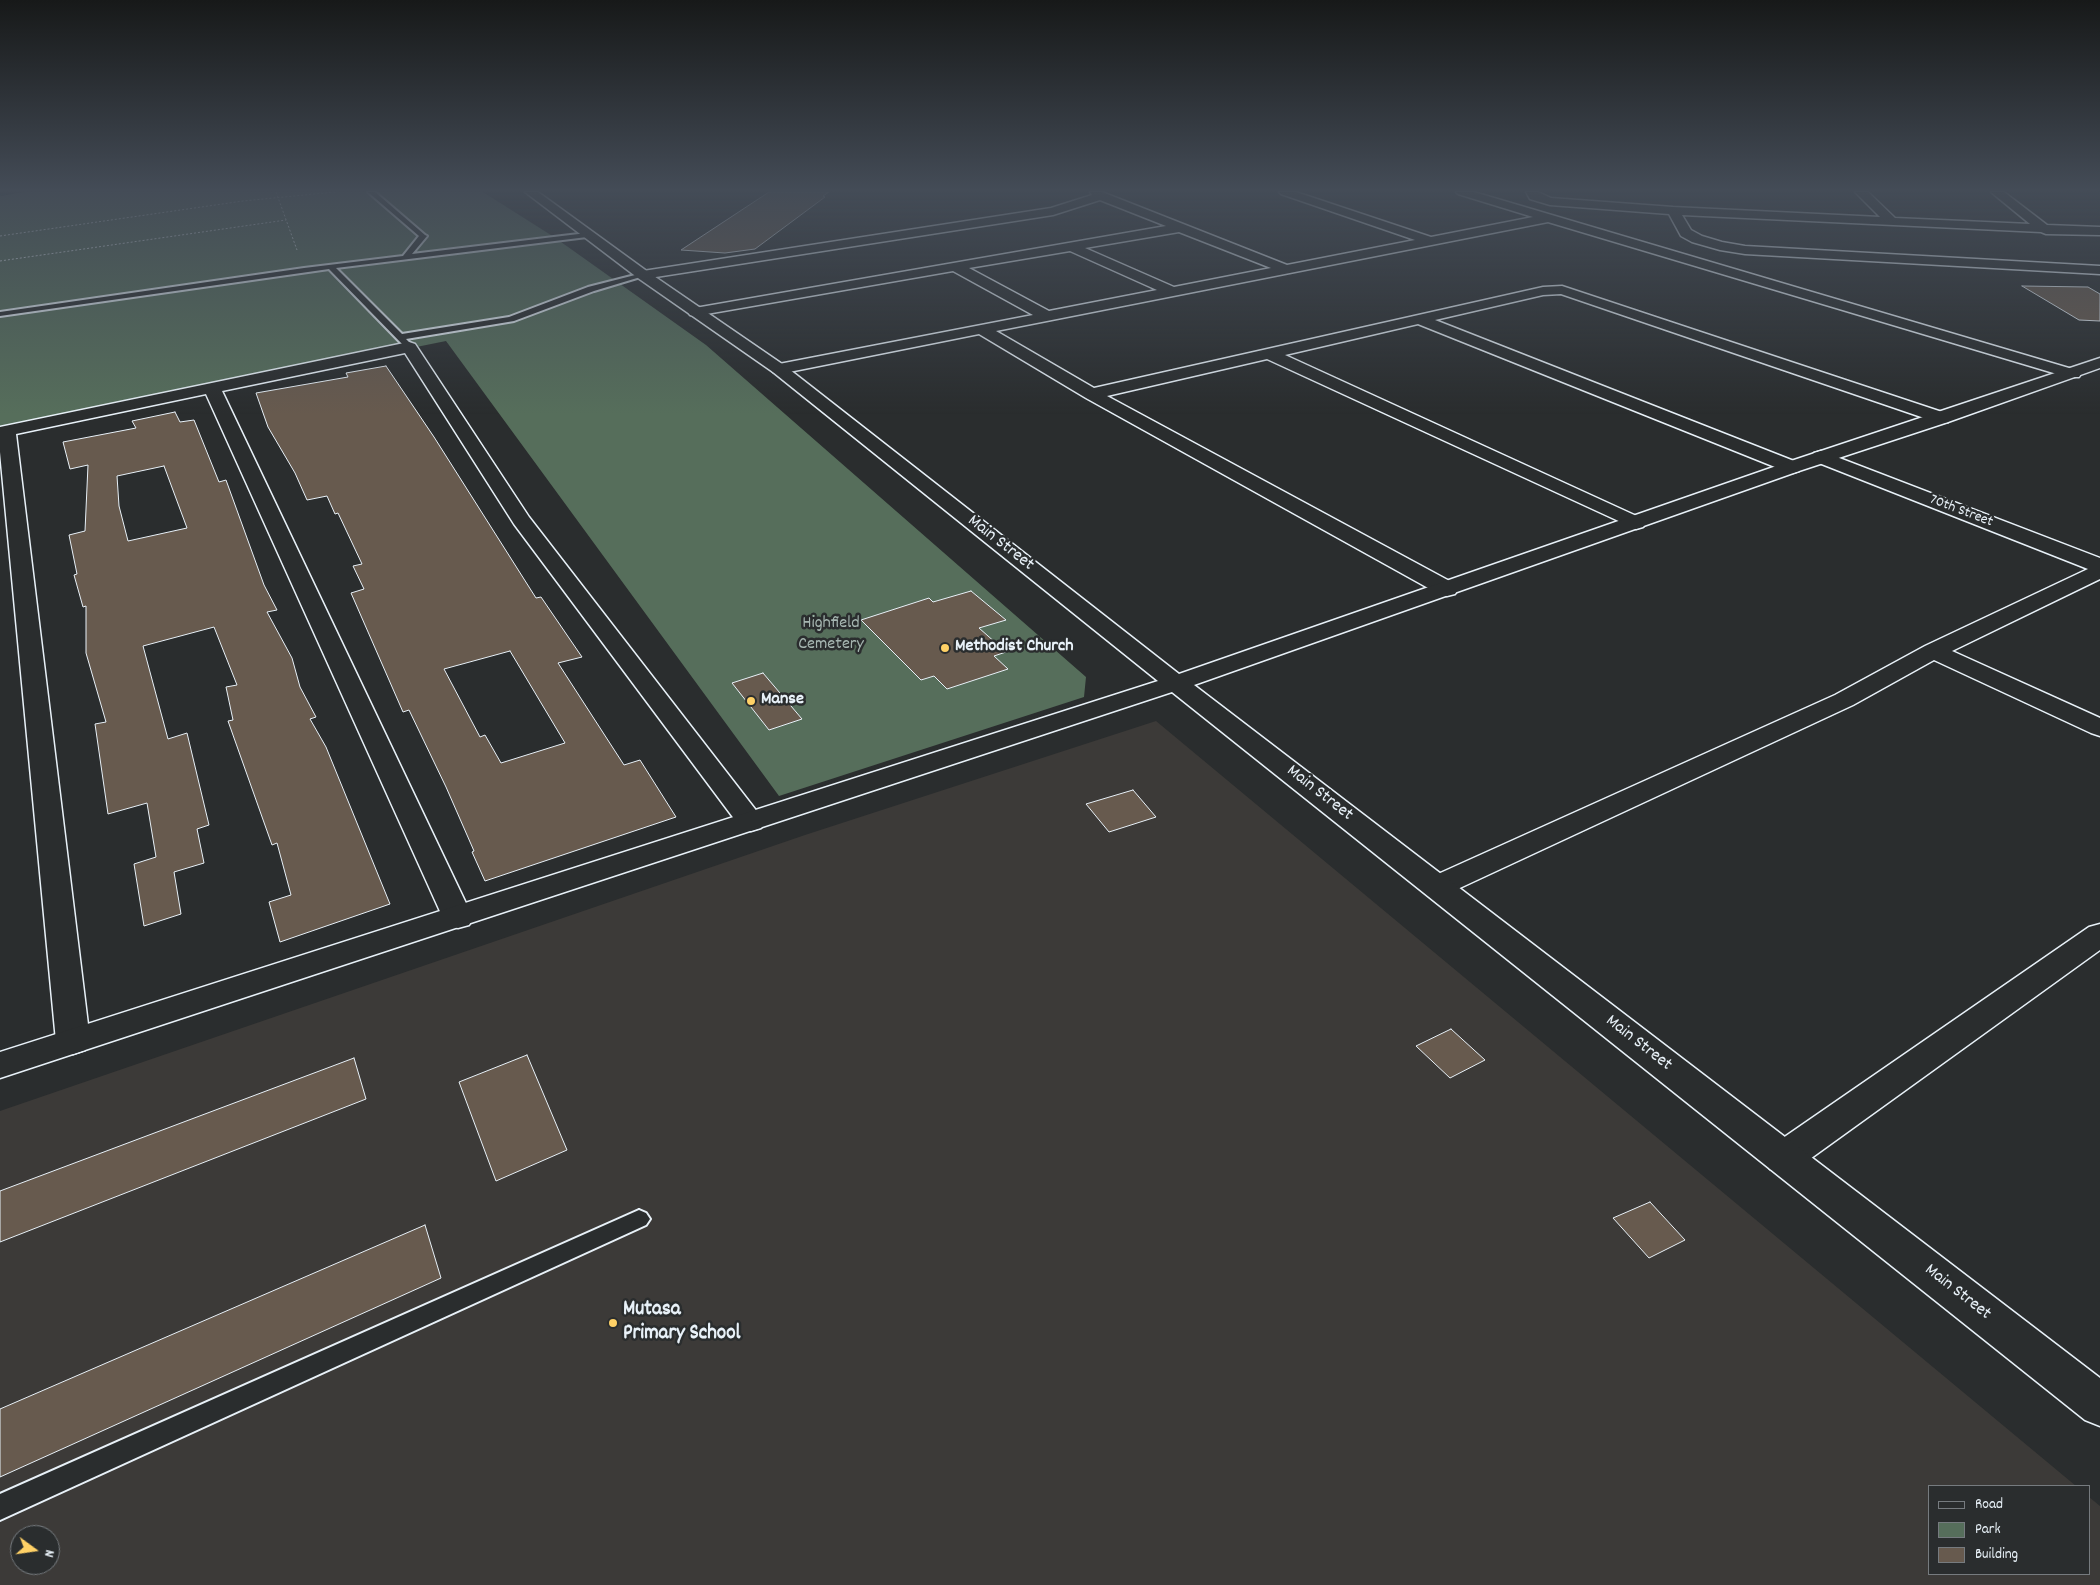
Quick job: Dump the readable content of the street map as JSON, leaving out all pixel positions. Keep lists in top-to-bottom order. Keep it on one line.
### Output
{"streets":{"street":["70th Street","Main Street"]},"parks":["Highfield Cemetery"],"places":["Methodist Church","Manse","Mutasa Primary School"],"legend":["Road","Park","Building"],"north":"right"}
